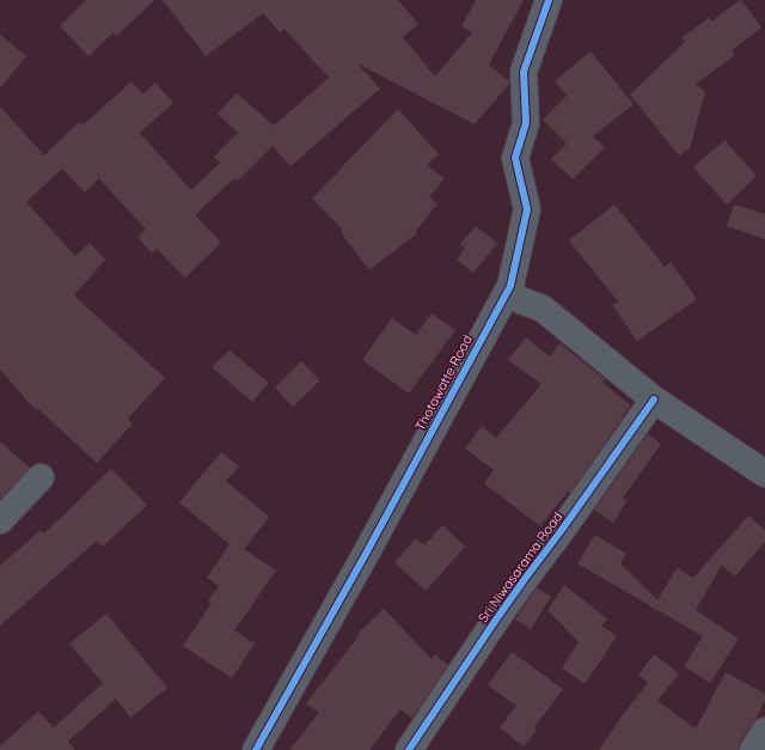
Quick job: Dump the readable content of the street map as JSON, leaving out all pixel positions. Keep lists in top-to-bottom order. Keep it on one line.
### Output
{"streets":{"street":["Thotawatte Road","Sri Niwasarama Road"]}}
